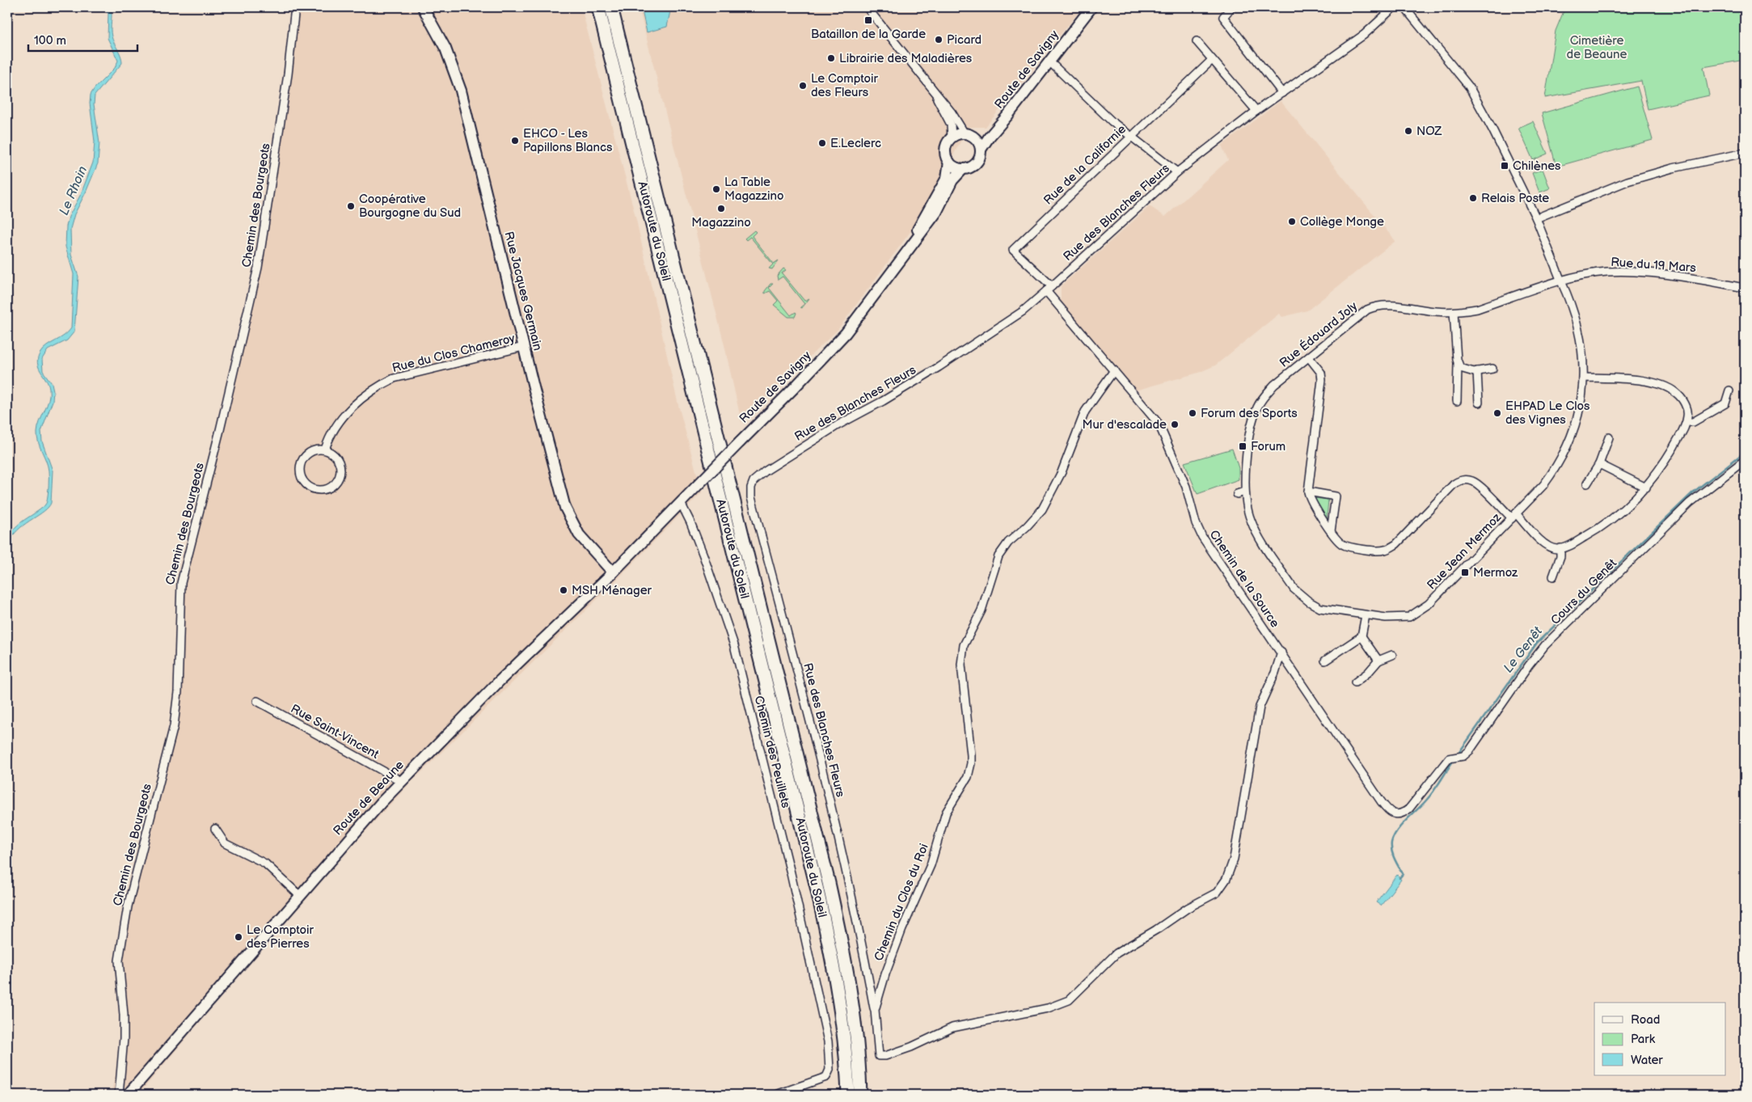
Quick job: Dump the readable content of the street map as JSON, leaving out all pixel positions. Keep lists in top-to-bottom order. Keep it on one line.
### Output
{"streets":{"highway":["Autoroute du Soleil"],"main road":["Route de Savigny","Rue Jacques Germain","Route de Beaune"],"street":["Rue de la Californie","Chemin des Bourgeots","Rue des Blanches Fleurs","Rue du 19 Mars","Rue Édouard Joly","Rue du Clos Chameroy","Rue Jean Mermoz","Chemin de la Source","Cours du Genêt","Rue Saint-Vincent","Chemin des Peuillets","Chemin du Clos du Roi"]},"crossings":[["Route de Savigny","Chemin des Peuillets"],["Route de Savigny","Route de Beaune"],["Rue de la Californie","Rue des Blanches Fleurs"],["Rue de la Californie","Chemin de la Source"],["Rue des Blanches Fleurs","Chemin de la Source"],["Rue des Blanches Fleurs","Chemin du Clos du Roi"],["Rue du 19 Mars","Rue Édouard Joly"],["Rue du 19 Mars","Rue Jean Mermoz"],["Rue Jacques Germain","Rue du Clos Chameroy"],["Rue Jacques Germain","Route de Beaune"],["Rue Édouard Joly","Rue Jean Mermoz"],["Chemin de la Source","Cours du Genêt"],["Chemin de la Source","Chemin du Clos du Roi"],["Rue Saint-Vincent","Route de Beaune"]],"water":["Le Rhoin","Le Genêt"],"parks":["Cimetière de Beaune"],"places":{"transit":["Bataillon de la Garde","Chilènes","Forum","Mermoz"],"other":["Picard","Librairie des Maladières","Le Comptoir des Fleurs","NOZ","EHCO - Les Papillons Blancs","E.Leclerc","La Table Magazzino","Relais Poste","Coopérative Bourgogne du Sud","Magazzino","Collège Monge","Forum des Sports","EHPAD Le Clos des Vignes","Mur d'escalade","MSH Ménager","Le Comptoir des Pierres"]},"legend":["Road","Park","Water"],"scale_bar":"100 m"}
